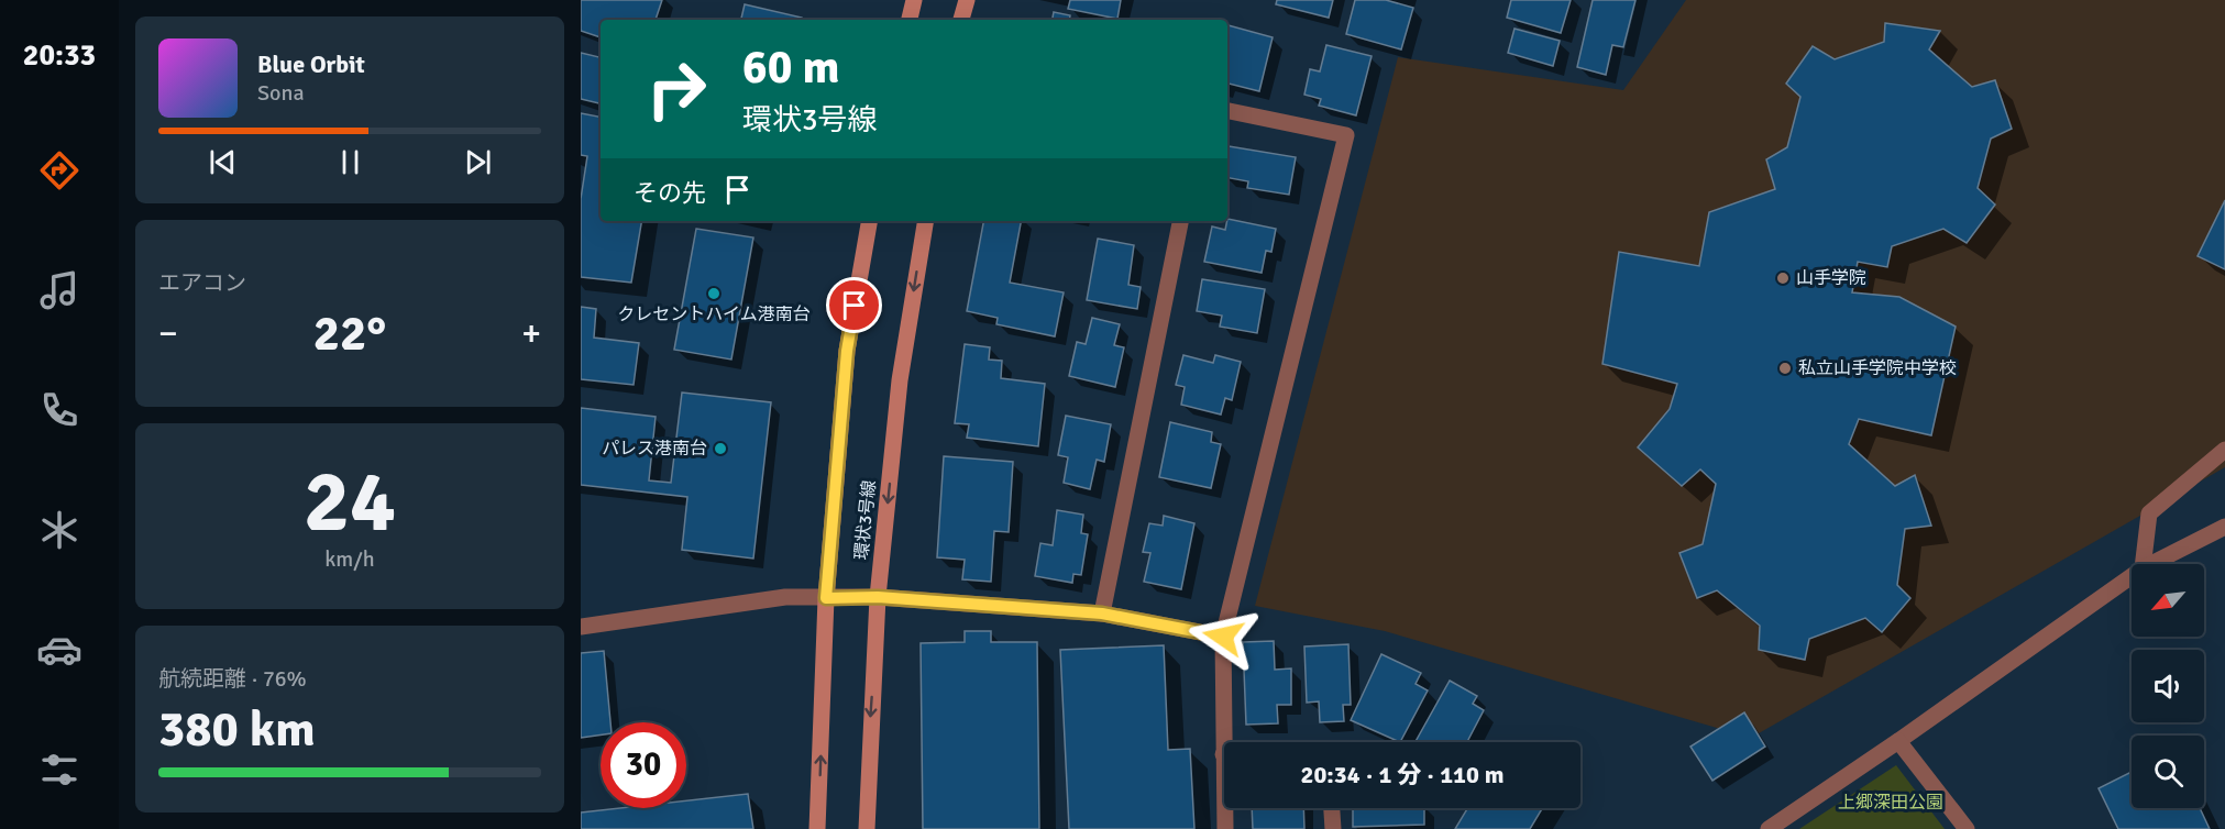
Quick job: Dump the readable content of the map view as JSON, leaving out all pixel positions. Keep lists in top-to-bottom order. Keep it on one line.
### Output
{"streets":{"street":["環状3号線"]},"parks":["上郷深田公園"],"places":["山手学院","クレセントハイム港南台","私立山手学院中学校","パレス港南台"],"north":"bottom left","page":{"tabs":"20:33","turn":["60 m","環状3号線"],"song":["Blue Orbit","Sona"],"then":"その先","tile":["エアコン",["24","km/h"],["航続距離 · 76%","380 km"]],"heat":["−","22°","+"],"limit":"30","trip":"20:34 · 1 分 · 110 m"}}
